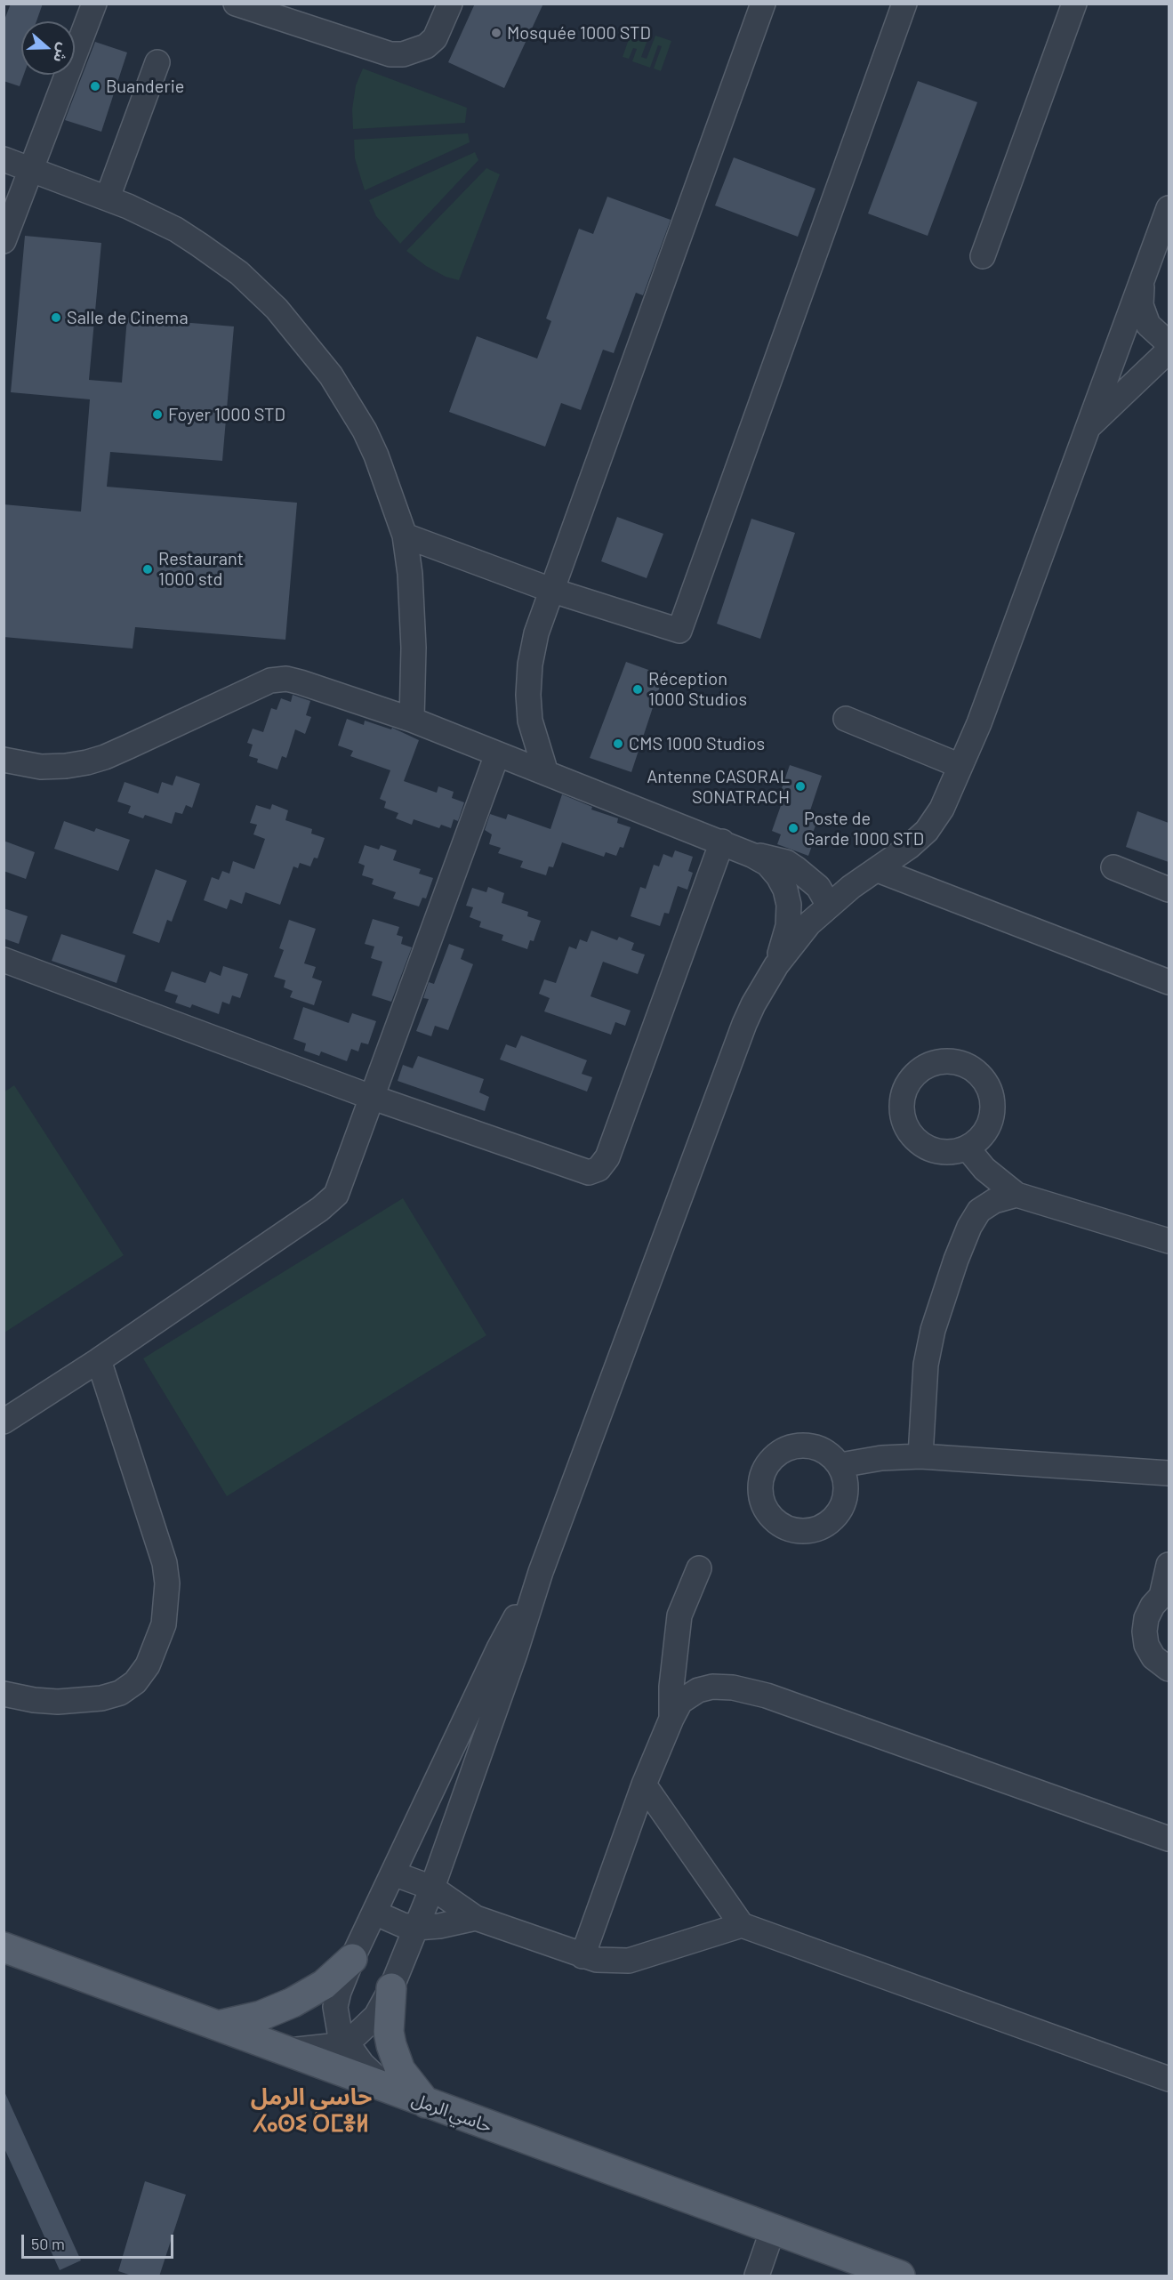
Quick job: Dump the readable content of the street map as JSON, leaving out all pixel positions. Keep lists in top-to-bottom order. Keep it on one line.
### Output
{"streets":{"main road":["حاسي الرمل"]},"districts":["حاسي الرمل ⵃⴰⵙⵉ ⵔⵎⴻⵍ"],"places":["Mosquée 1000 STD","Buanderie","Salle de Cinema","Foyer 1000 STD","Restaurant 1000 std","Réception 1000 Studios","CMS 1000 Studios","Antenne CASORAL SONATRACH","Poste de Garde 1000 STD"],"scale_bar":"50 m","north":"right"}
